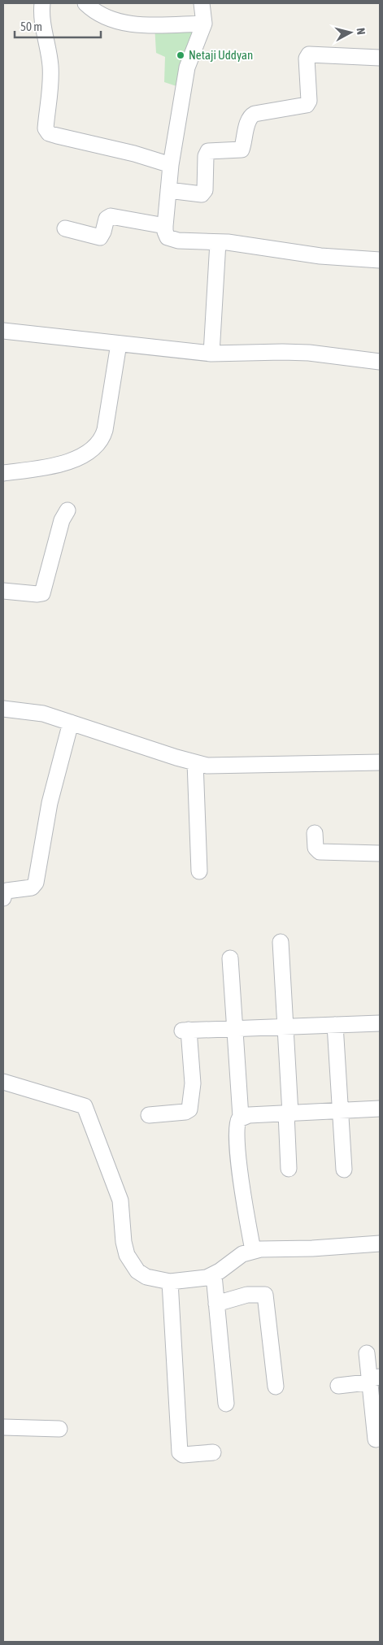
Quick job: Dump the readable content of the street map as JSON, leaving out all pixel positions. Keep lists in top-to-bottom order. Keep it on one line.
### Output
{"places":["Netaji Uddyan"],"scale_bar":"50 m","north":"right"}
